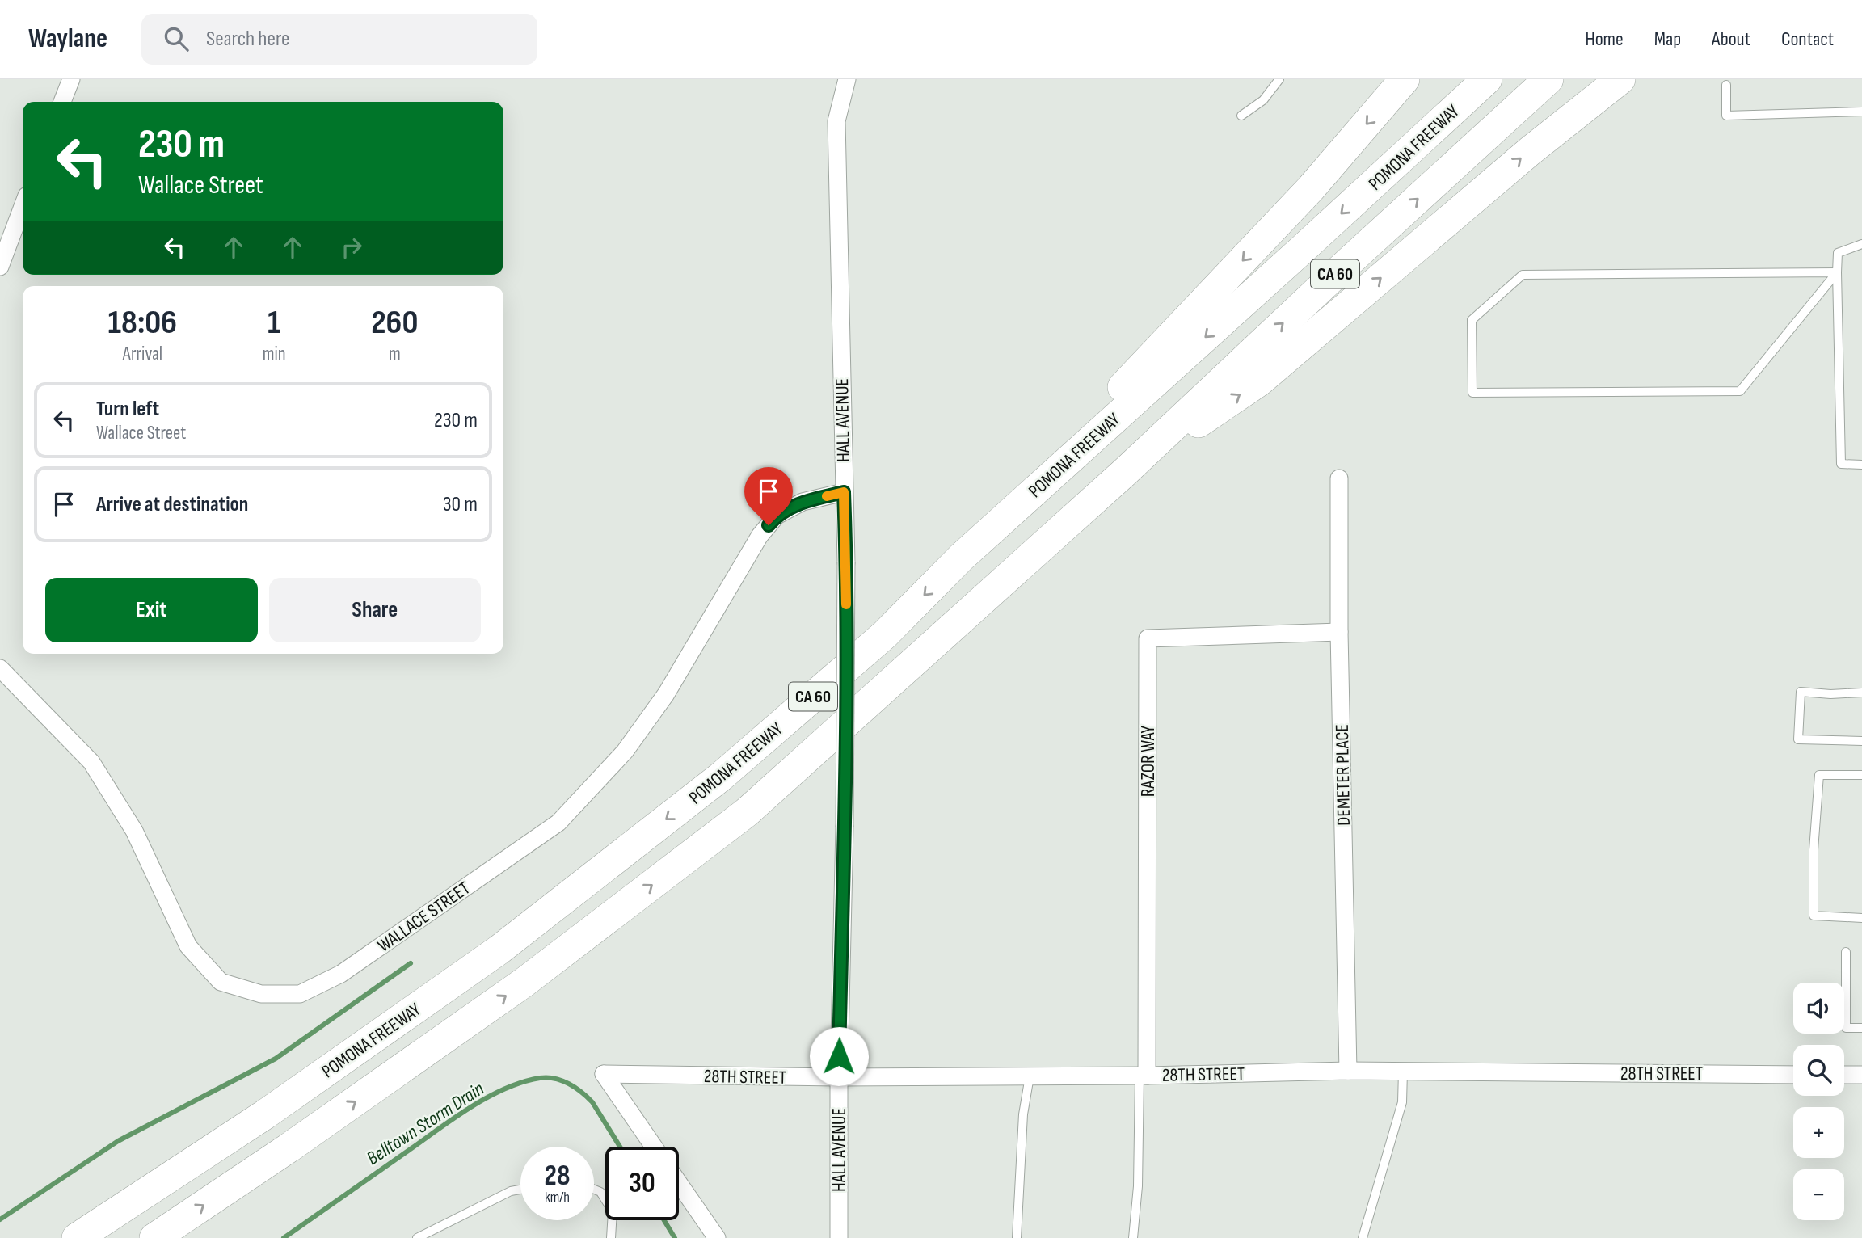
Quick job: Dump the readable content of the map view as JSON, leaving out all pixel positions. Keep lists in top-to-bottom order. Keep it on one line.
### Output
{"streets":{"highway":["POMONA FREEWAY","CA 60"],"street":["HALL AVENUE","RAZOR WAY","DEMETER PLACE","WALLACE STREET","28TH STREET"]},"crossings":[["HALL AVENUE","WALLACE STREET"],["HALL AVENUE","28TH STREET"],["RAZOR WAY","DEMETER PLACE"],["RAZOR WAY","28TH STREET"],["DEMETER PLACE","28TH STREET"]],"water":["Belltown Storm Drain"],"page":{"header":"Waylane","search":"Search here","nav":["Home","Map","About","Contact"],"turn":["230 m","Wallace Street"],"eta":["18:06","Arrival","1","min","260","m"],"list":[{"name":"Turn left","note":"Wallace Street","value":"230 m"},{"name":"Arrive at destination","value":"30 m"}],"buttons":["Exit","Share"],"map_buttons":["+","−"],"speed":"28 km/h","limit":"30"}}
